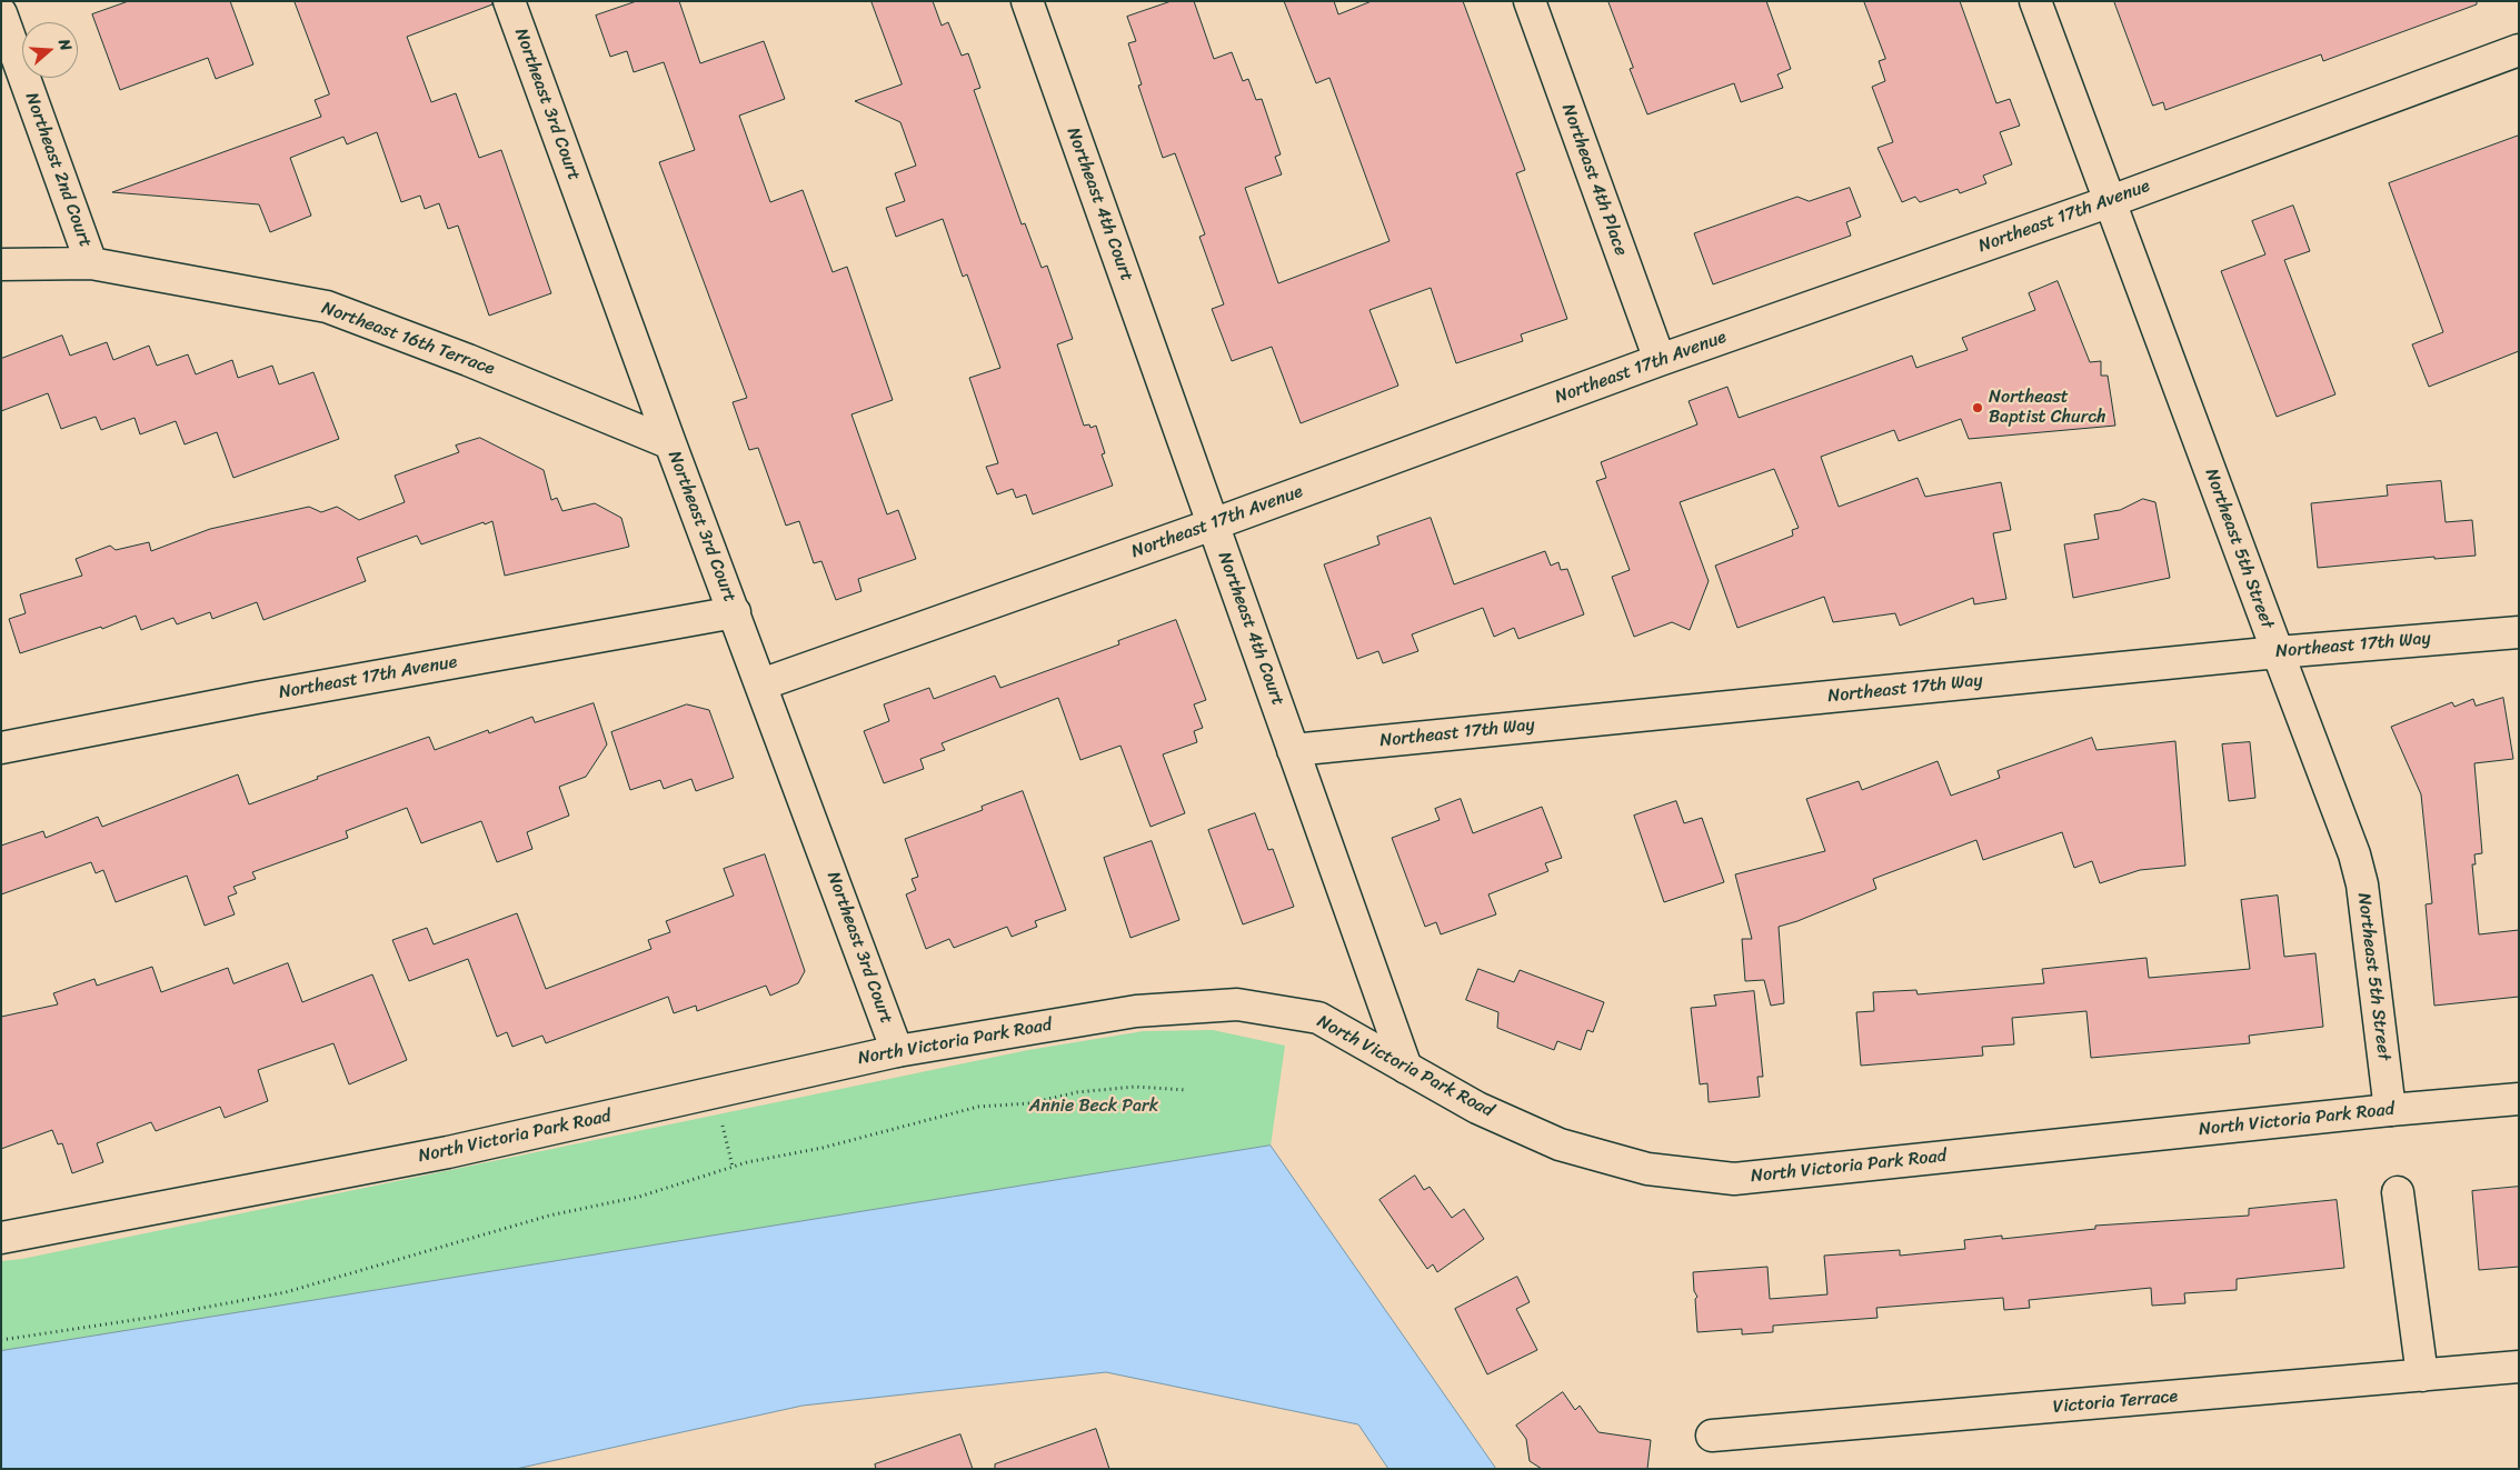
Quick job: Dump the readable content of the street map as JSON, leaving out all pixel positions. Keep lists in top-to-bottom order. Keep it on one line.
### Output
{"streets":{"street":["Northeast 3rd Court","Northeast 2nd Court","Northeast 4th Place","Northeast 4th Court","Northeast 17th Avenue","Northeast 16th Terrace","Northeast 5th Street","Northeast 17th Way","North Victoria Park Road","Victoria Terrace"]},"crossings":[["Northeast 3rd Court","Northeast 17th Avenue"],["Northeast 3rd Court","Northeast 16th Terrace"],["Northeast 3rd Court","North Victoria Park Road"],["Northeast 2nd Court","Northeast 16th Terrace"],["Northeast 4th Place","Northeast 17th Avenue"],["Northeast 4th Court","Northeast 17th Avenue"],["Northeast 4th Court","Northeast 17th Way"],["Northeast 4th Court","North Victoria Park Road"],["Northeast 17th Avenue","Northeast 5th Street"],["Northeast 5th Street","Northeast 17th Way"],["Northeast 5th Street","North Victoria Park Road"]],"parks":["Annie Beck Park"],"places":["Northeast Baptist Church"],"north":"right"}
